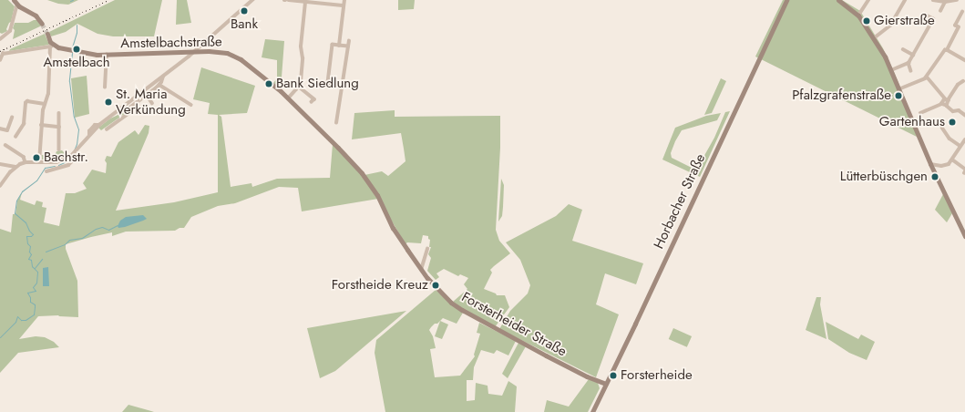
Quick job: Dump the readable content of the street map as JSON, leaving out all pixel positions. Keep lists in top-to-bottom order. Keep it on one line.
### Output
{"streets":{"street":["Amstelbachstraße","Horbacher Straße","Forsterheider Straße"]},"crossings":[["Amstelbachstraße","Forsterheider Straße"],["Horbacher Straße","Forsterheider Straße"]],"places":["Bank","Gierstraße","Amstelbach","Bank Siedlung","Pfalzgrafenstraße","St. Maria Verkündung","Gartenhaus","Bachstr.","Lütterbüschgen","Forstheide Kreuz","Forsterheide"]}
